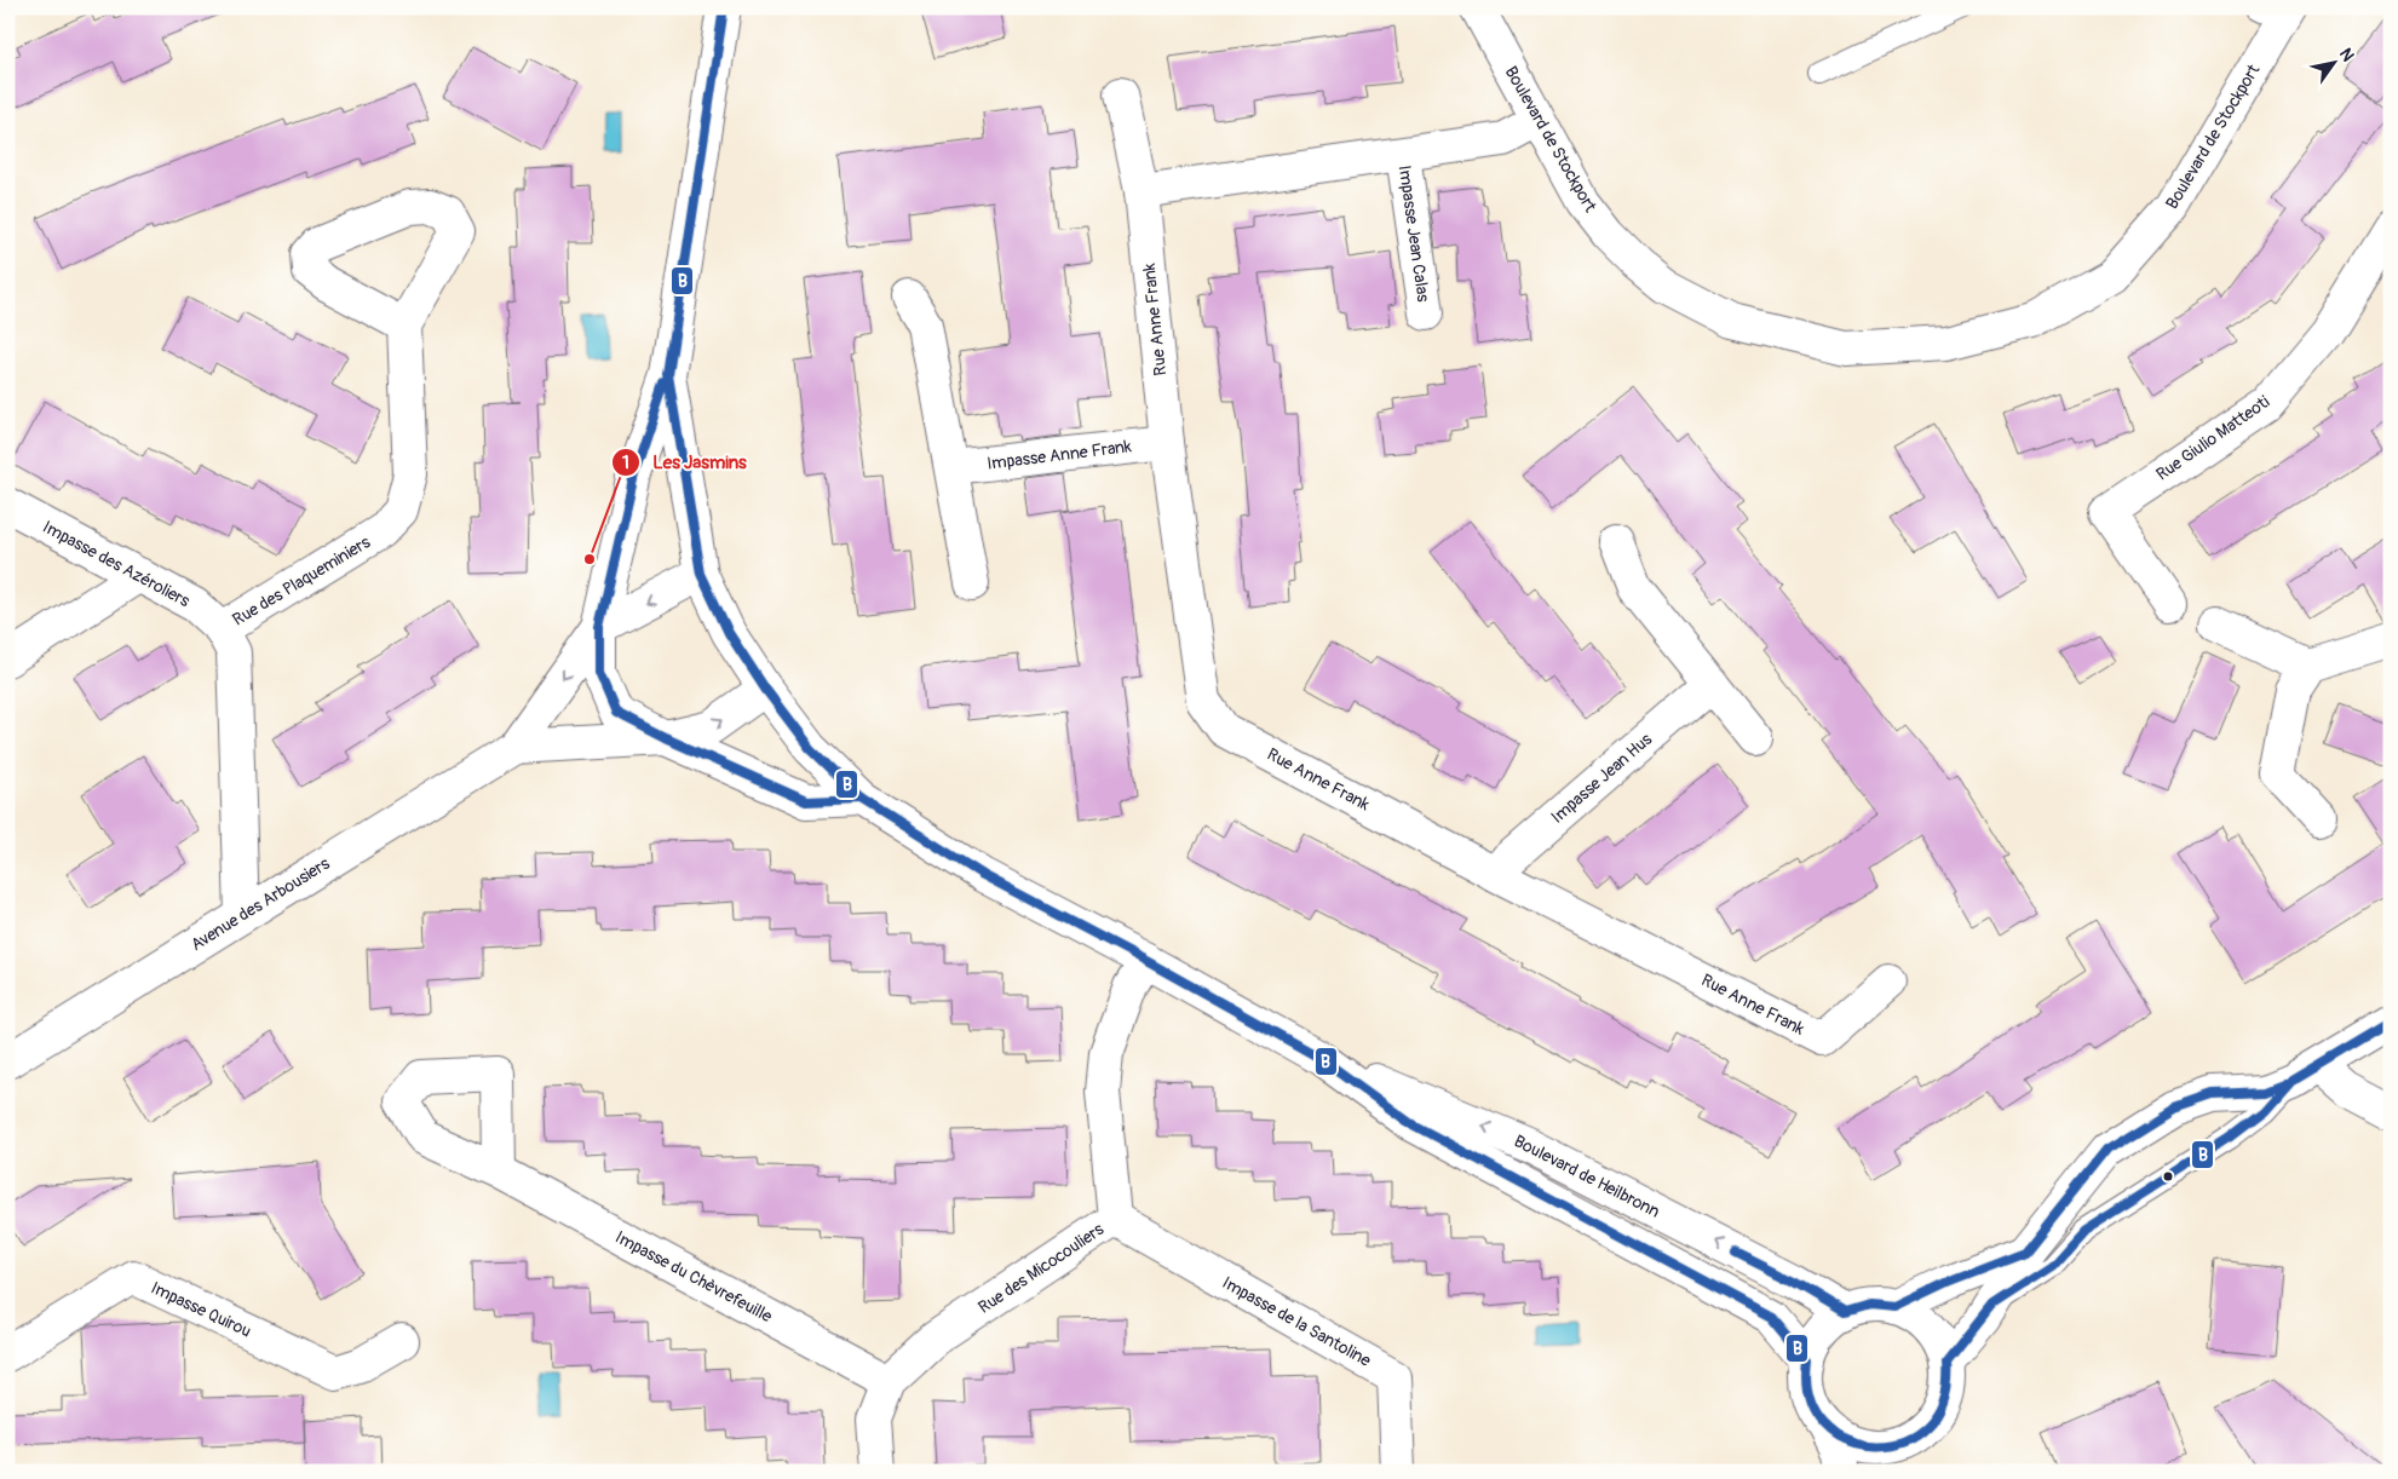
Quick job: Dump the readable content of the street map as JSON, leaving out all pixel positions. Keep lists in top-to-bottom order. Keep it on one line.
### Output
{"streets":{"street":["Boulevard de Stockport","Impasse Jean Calas","Rue Anne Frank","Rue Giulio Matteoti","Impasse Anne Frank","Impasse des Azéroliers","Rue des Plaqueminiers","Impasse Jean Hus","Avenue des Arbousiers","Boulevard de Heilbronn","Rue des Micocouliers","Impasse du Chèvrefeuille","Impasse Quirou","Impasse de la Santoline"]},"crossings":[["Rue Anne Frank","Impasse Anne Frank"],["Rue Anne Frank","Impasse Jean Hus"],["Impasse des Azéroliers","Rue des Plaqueminiers"],["Rue des Plaqueminiers","Avenue des Arbousiers"],["Avenue des Arbousiers","Boulevard de Heilbronn"],["Boulevard de Heilbronn","Rue des Micocouliers"],["Rue des Micocouliers","Impasse du Chèvrefeuille"],["Rue des Micocouliers","Impasse de la Santoline"]],"places":["Les Jasmins"],"lines":["transit line B"],"north":"top right"}
